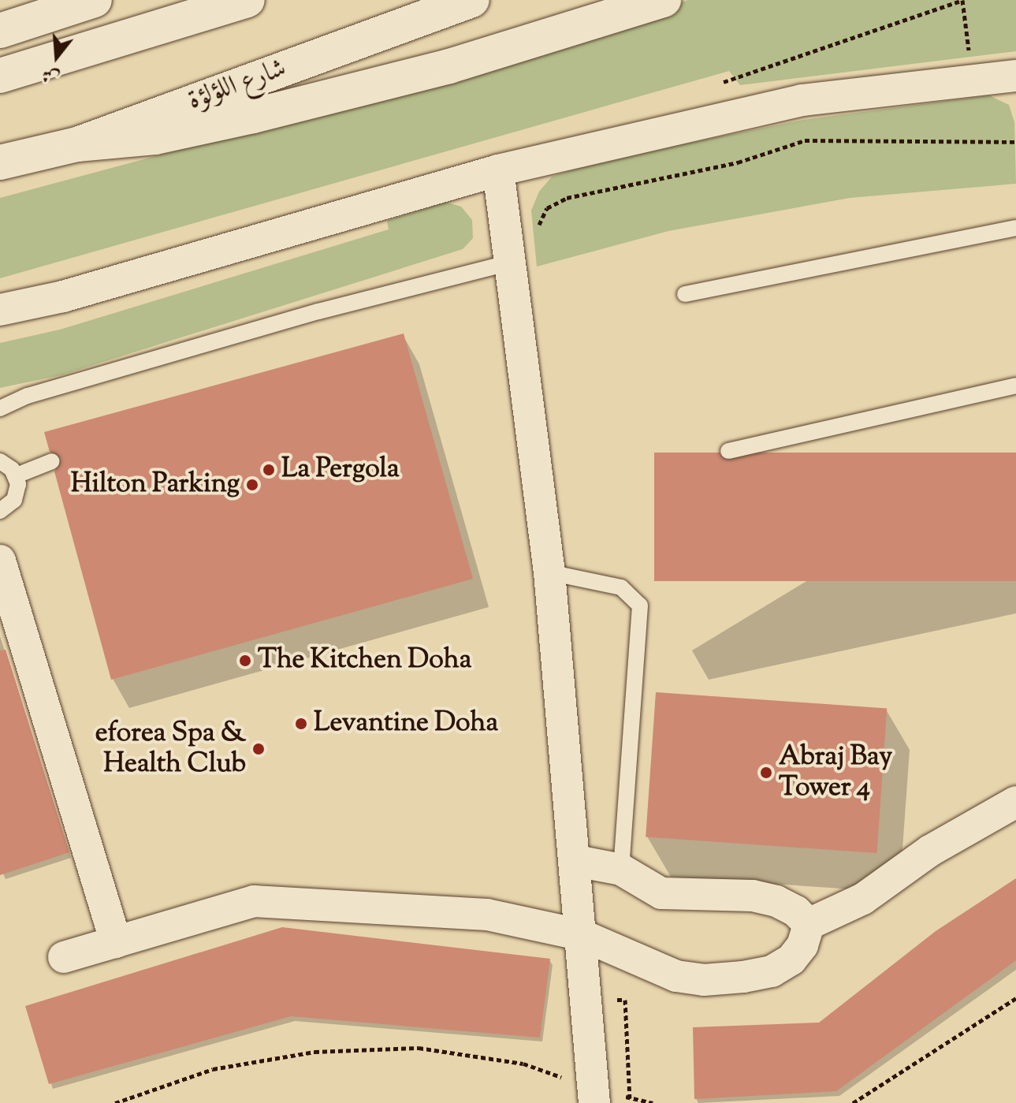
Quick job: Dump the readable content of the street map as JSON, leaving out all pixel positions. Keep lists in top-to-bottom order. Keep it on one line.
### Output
{"streets":{"main road":["شارع اللؤلؤة"]},"places":["La Pergola","Hilton Parking","The Kitchen Doha","Levantine Doha","eforea Spa & Health Club","Abraj Bay Tower 4"],"north":"bottom"}
